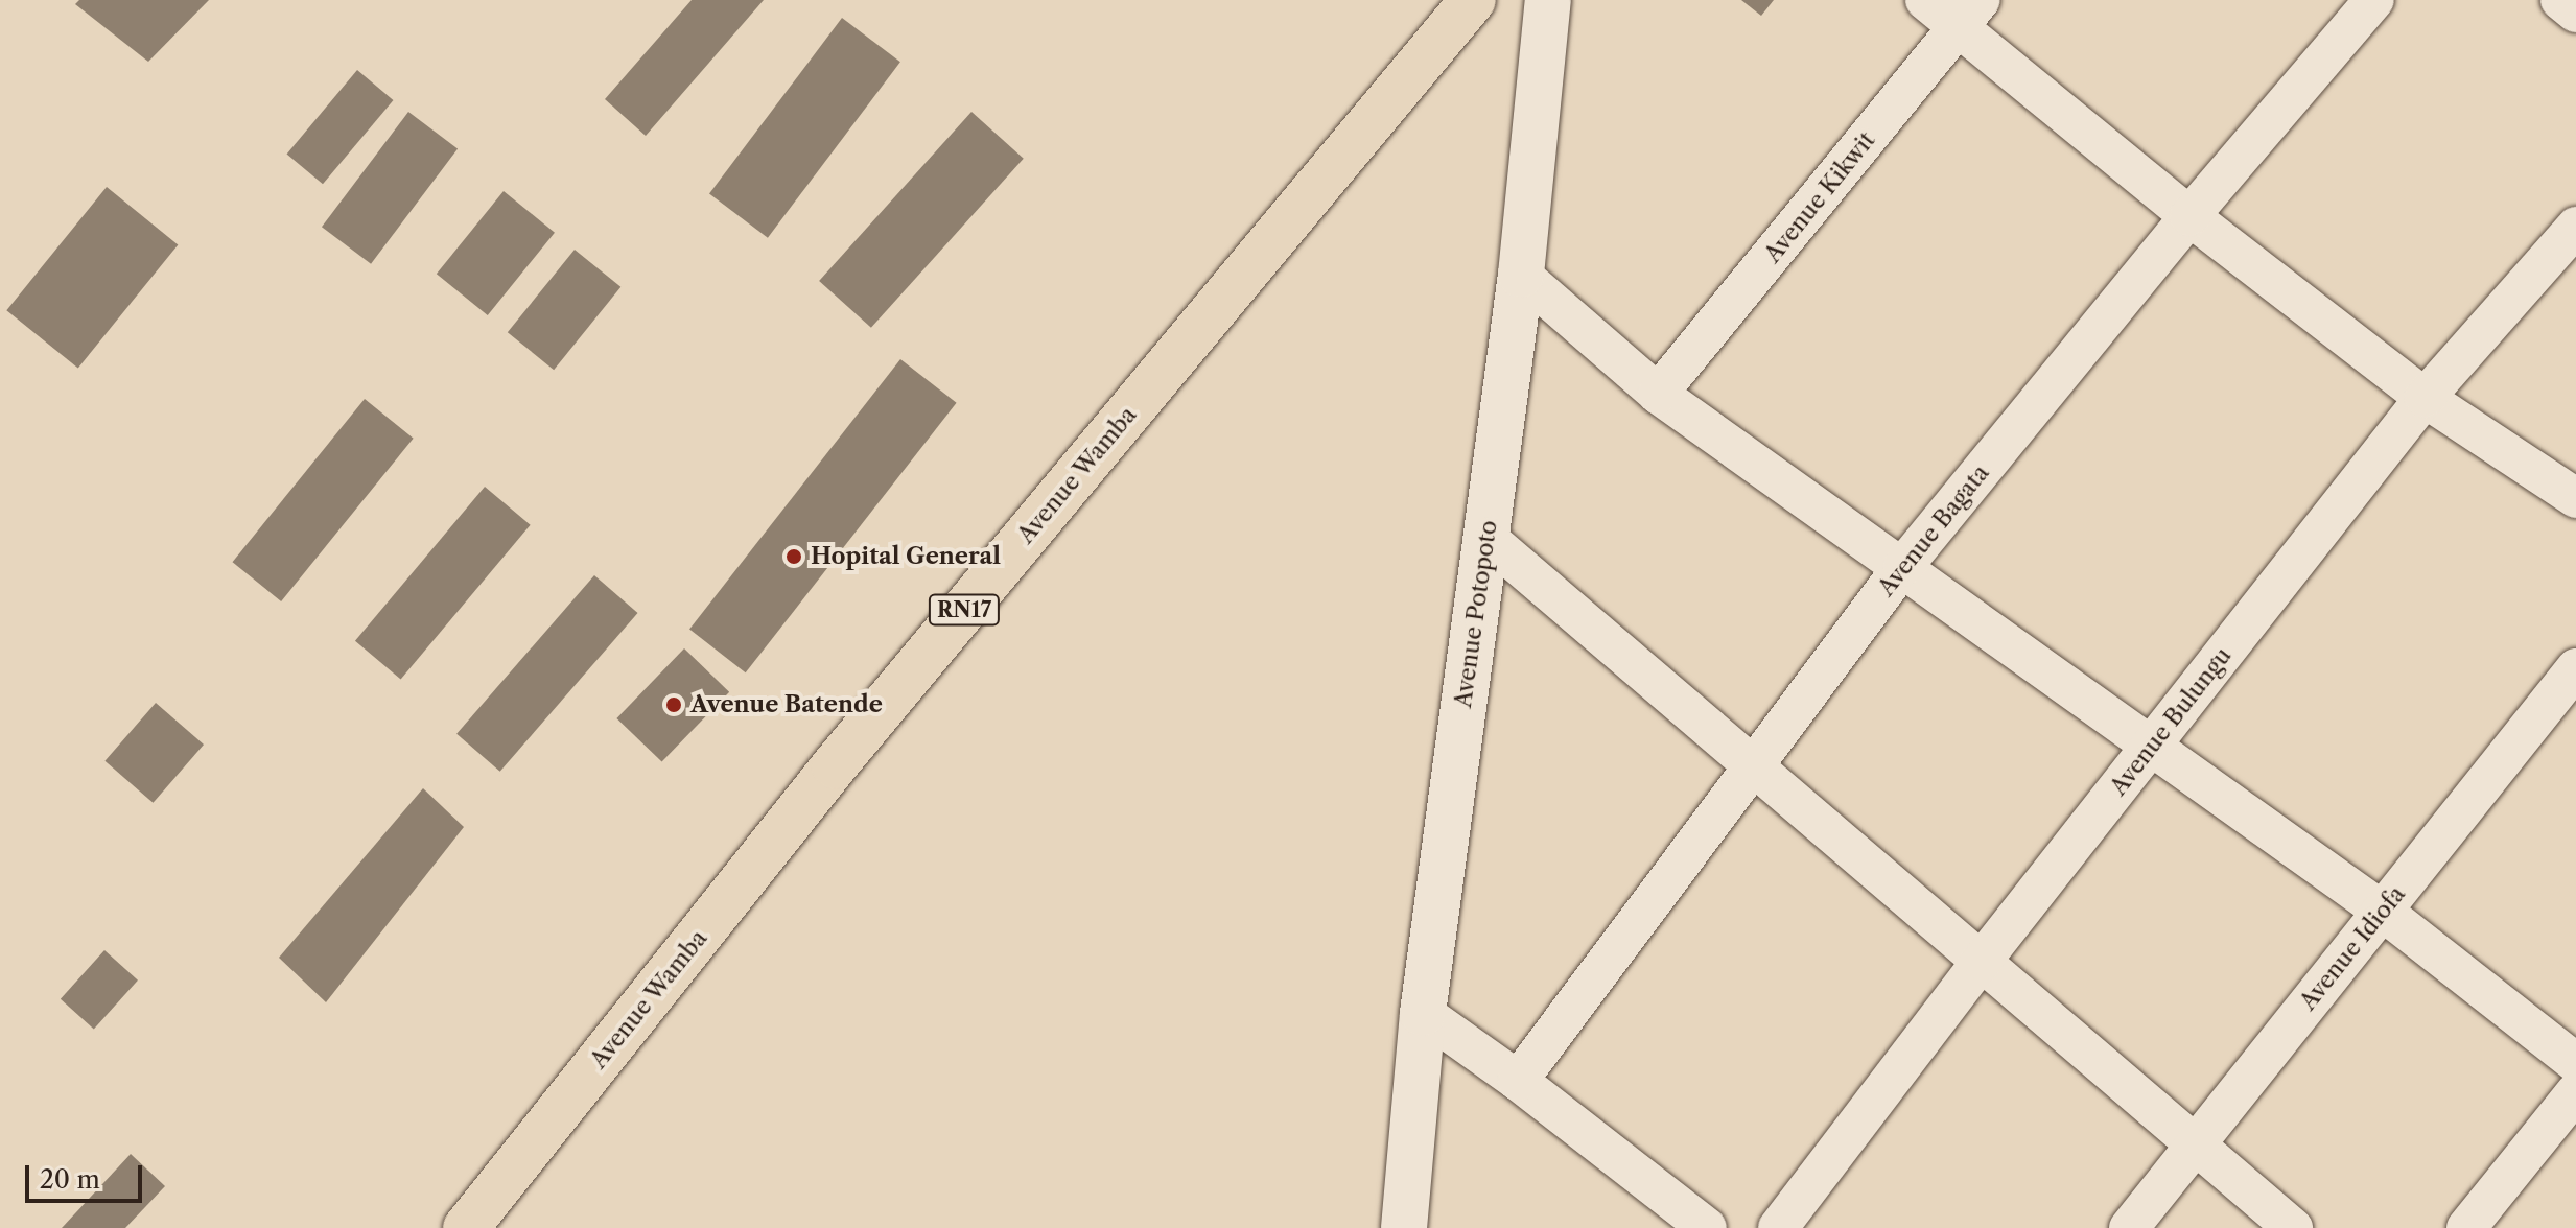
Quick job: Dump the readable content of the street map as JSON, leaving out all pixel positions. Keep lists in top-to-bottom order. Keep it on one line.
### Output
{"streets":{"main road":["Avenue Wamba","RN17"],"street":["Avenue Kikwit","Avenue Bagata","Avenue Potopoto","Avenue Bulungu","Avenue Idiofa"]},"places":["Hopital General","Avenue Batende"],"scale_bar":"20 m"}
